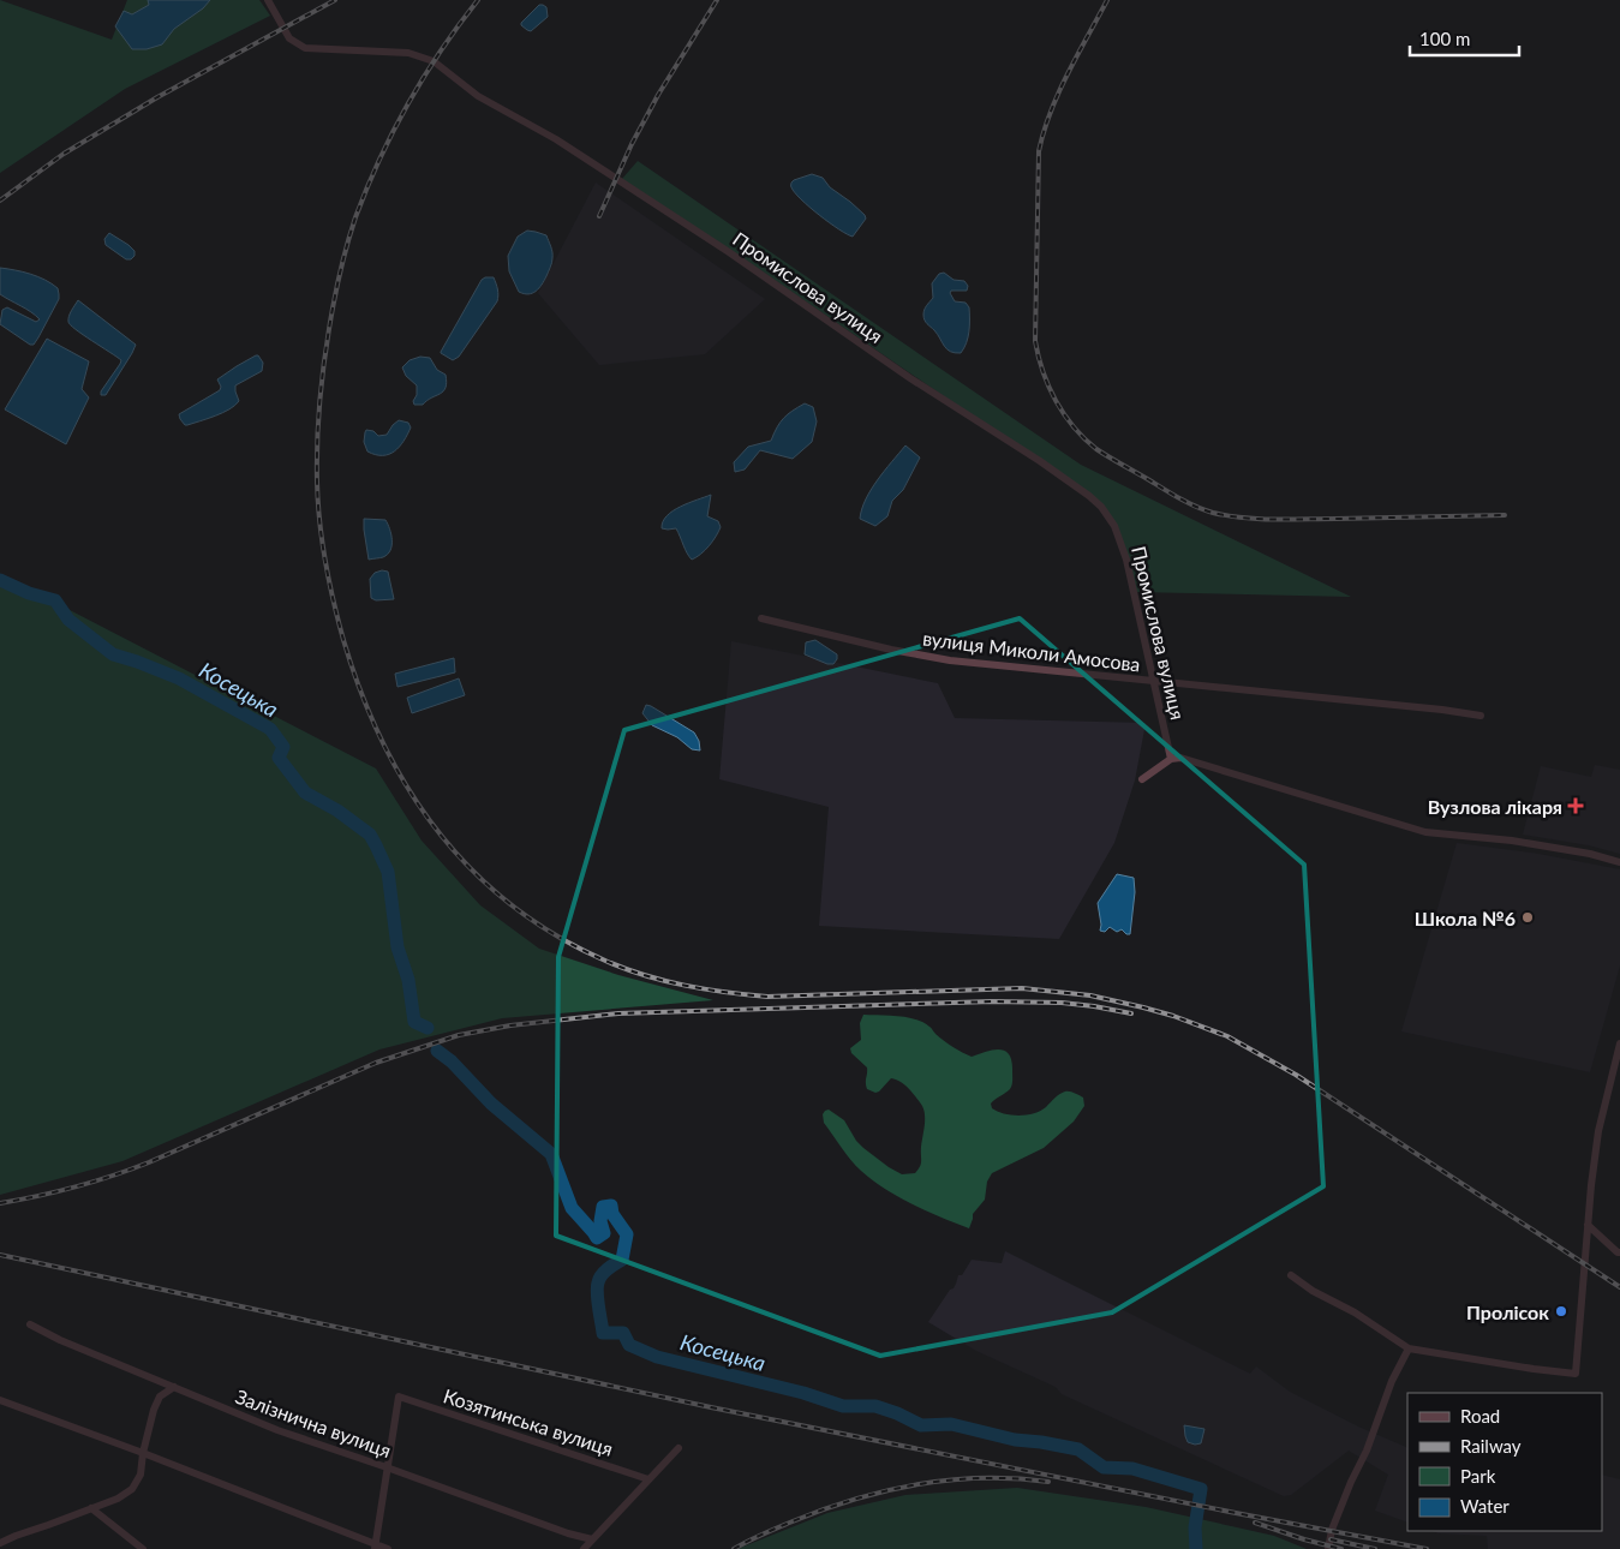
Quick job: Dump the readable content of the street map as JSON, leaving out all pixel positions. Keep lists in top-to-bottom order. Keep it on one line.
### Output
{"streets":{"street":["Промислова вулиця","вулиця Миколи Амосова","Козятинська вулиця","Залізнична вулиця"]},"crossings":[["Промислова вулиця","вулиця Миколи Амосова"],["Козятинська вулиця","Залізнична вулиця"]],"water":["Косецька"],"places":{"health":["Вузлова лікаря"],"other":["Школа №6","Пролісок"]},"legend":["Road","Railway","Park","Water"],"scale_bar":"100 m"}
